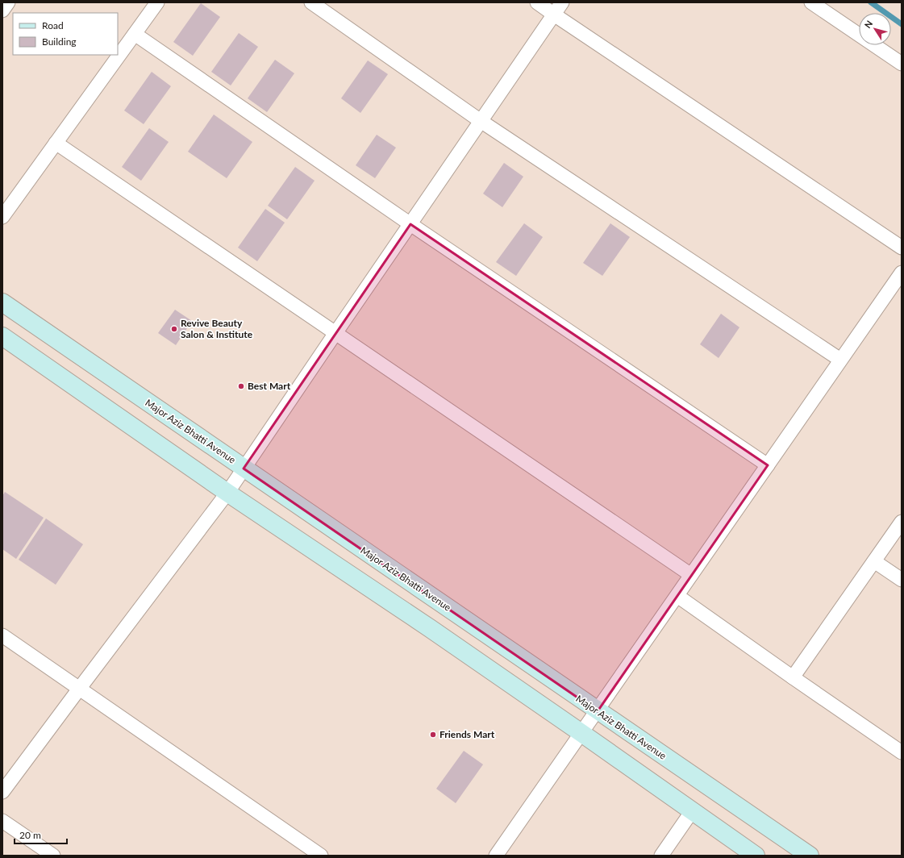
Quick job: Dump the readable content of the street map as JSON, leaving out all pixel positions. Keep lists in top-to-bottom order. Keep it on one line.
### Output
{"streets":{"main road":["Major Aziz Bhatti Avenue"]},"places":["Revive Beauty Salon & Institute","Best Mart","Friends Mart"],"legend":["Road","Building"],"scale_bar":"20 m","north":"top left"}
